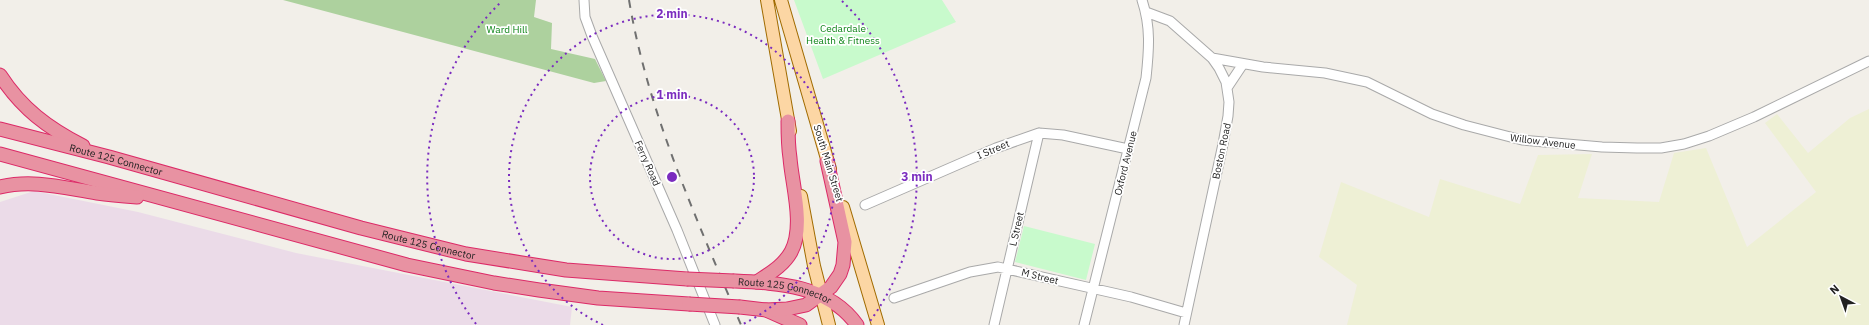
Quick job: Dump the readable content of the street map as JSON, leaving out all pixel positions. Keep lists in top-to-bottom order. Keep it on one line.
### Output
{"streets":{"highway":["Route 125 Connector"],"main road":["South Main Street"],"street":["Willow Avenue","I Street","Boston Road","Ferry Road","Oxford Avenue","L Street","M Street"]},"crossings":[["Willow Avenue","Boston Road"],["I Street","Oxford Avenue"],["I Street","L Street"],["Boston Road","Oxford Avenue"],["Boston Road","M Street"],["Oxford Avenue","M Street"],["L Street","M Street"]],"parks":["Cedardale Health & Fitness","Ward Hill"],"north":"top left","rings":["2 min","1 min","3 min"]}
